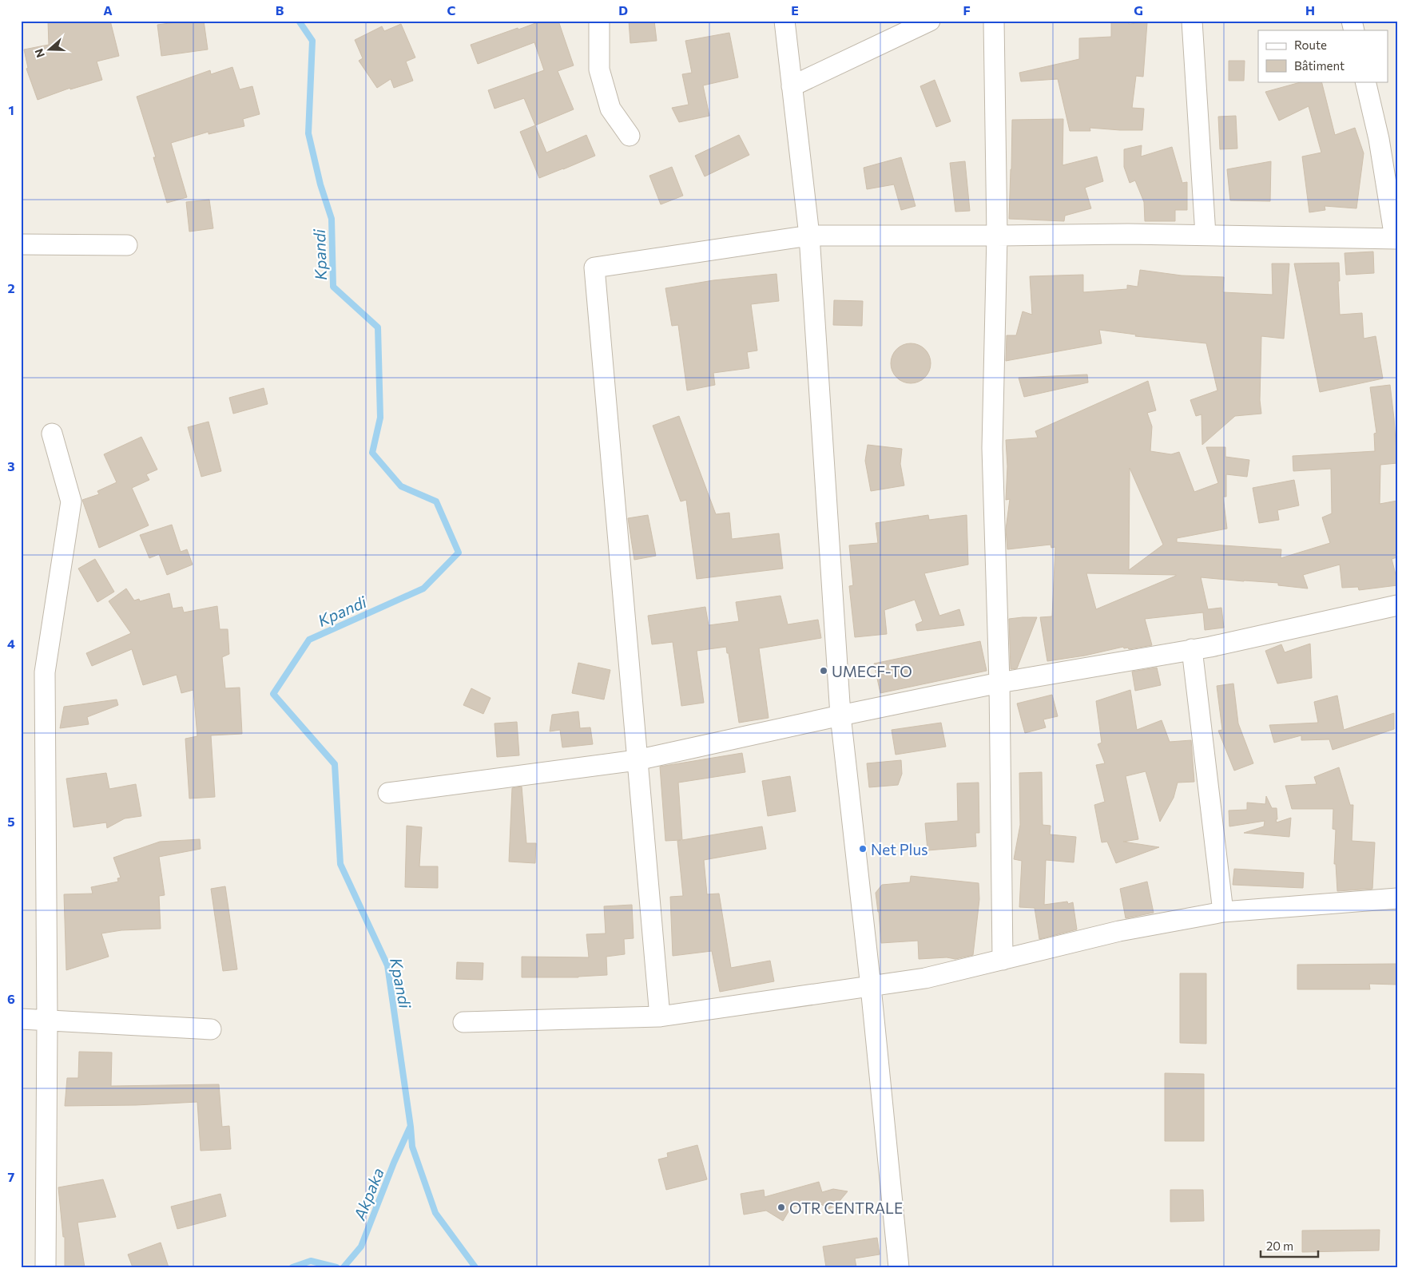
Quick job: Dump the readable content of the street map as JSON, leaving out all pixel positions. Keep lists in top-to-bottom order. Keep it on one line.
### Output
{"water":["Kpandi","Akpaka"],"places":["UMECF-TO","Net Plus","OTR CENTRALE"],"legend":["Route","Bâtiment"],"scale_bar":"20 m","north":"left","grid":{"columns":["A","B","C","D","E","F","G","H"],"rows":["1","2","3","4","5","6","7"]}}
